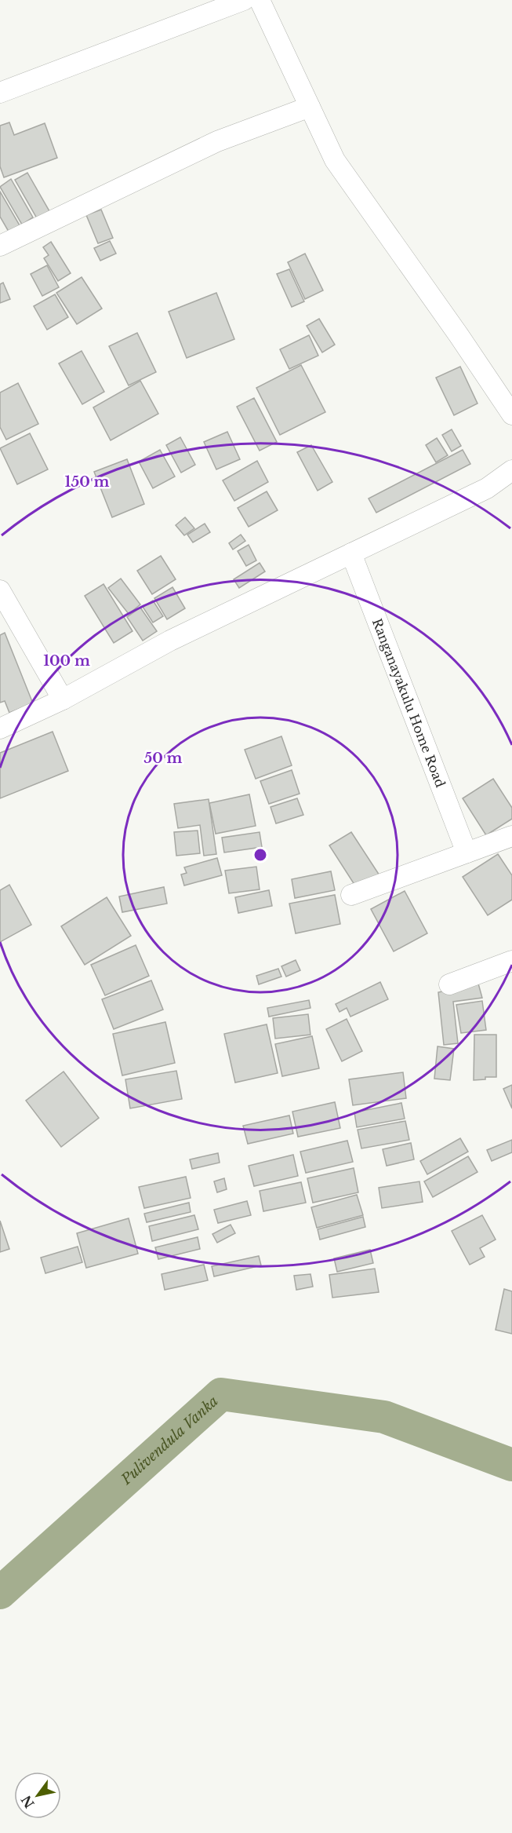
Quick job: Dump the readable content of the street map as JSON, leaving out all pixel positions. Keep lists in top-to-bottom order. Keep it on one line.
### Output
{"streets":{"street":["Ranganayakulu Home Road"]},"water":["Pulivendula Vanka"],"north":"bottom left","rings":["150 m","100 m","50 m"]}
